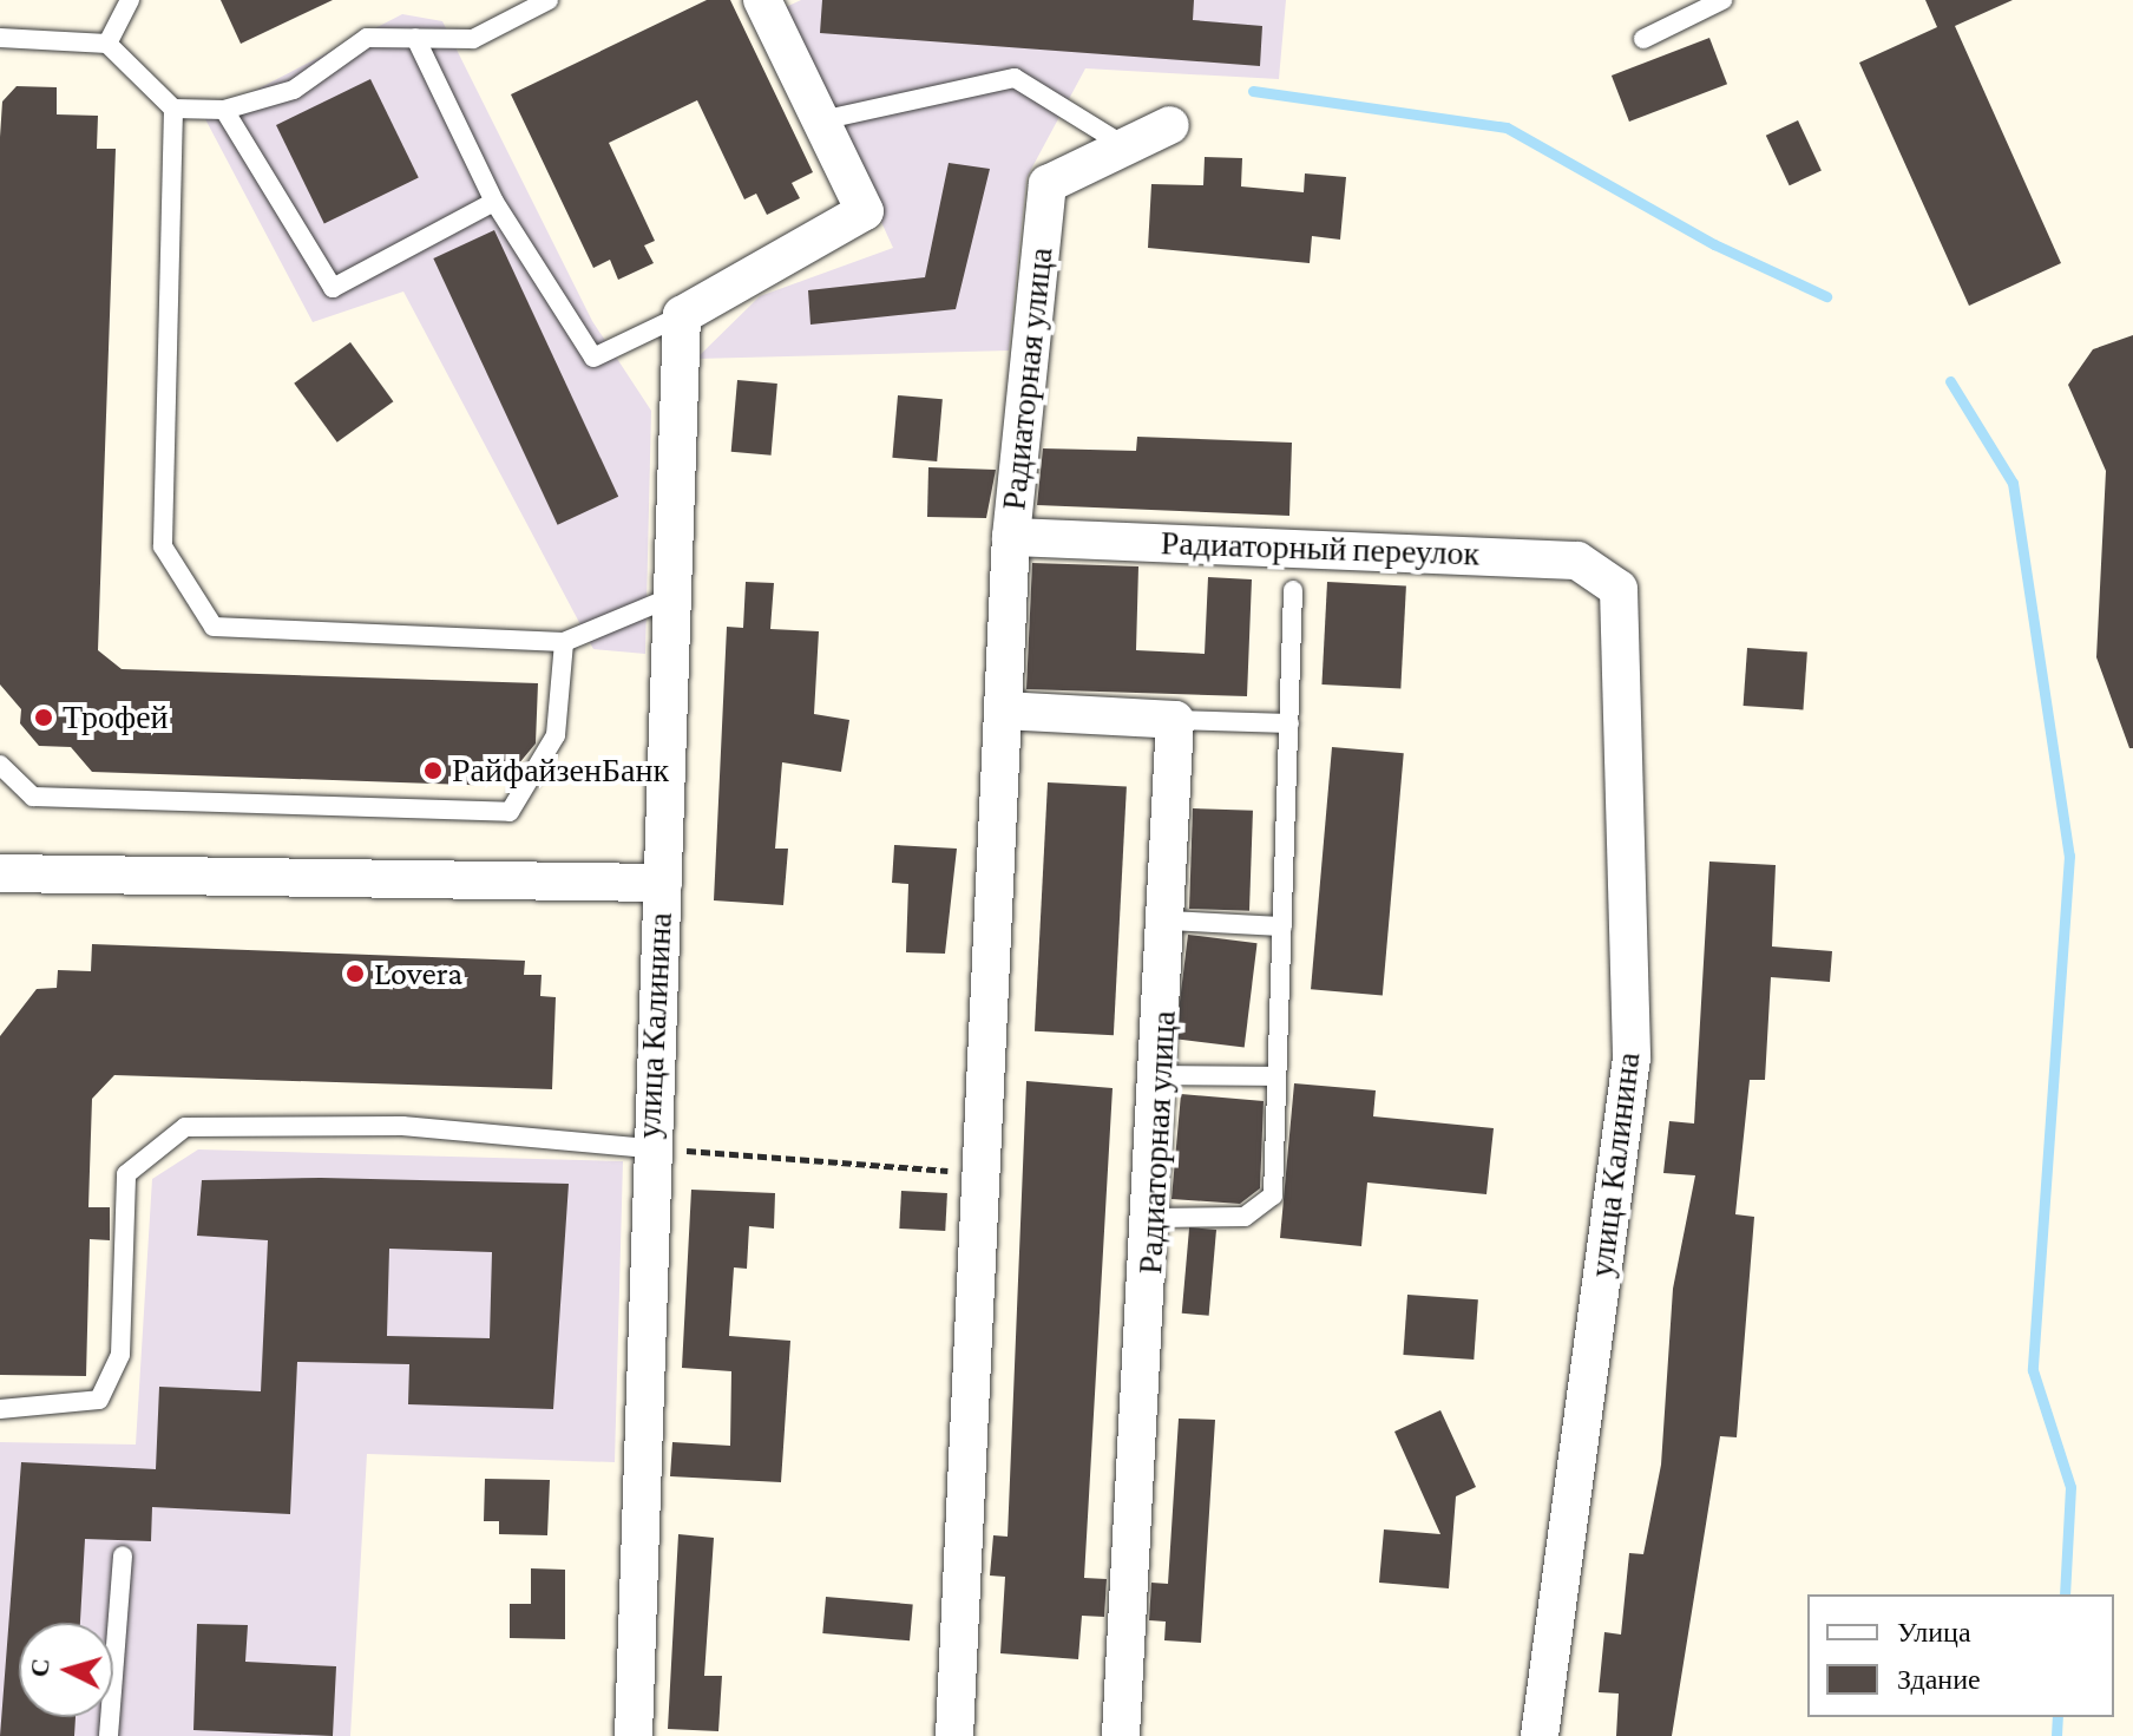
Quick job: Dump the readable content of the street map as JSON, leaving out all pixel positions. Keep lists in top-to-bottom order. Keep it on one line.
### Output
{"streets":{"street":["Радиаторная улица","Радиаторный переулок","улица Калинина"]},"crossings":[["Радиаторная улица","Радиаторный переулок"],["Радиаторный переулок","улица Калинина"]],"places":["Трофей","РайфайзенБанк","Lovera"],"legend":["Улица","Здание"],"north":"left"}
